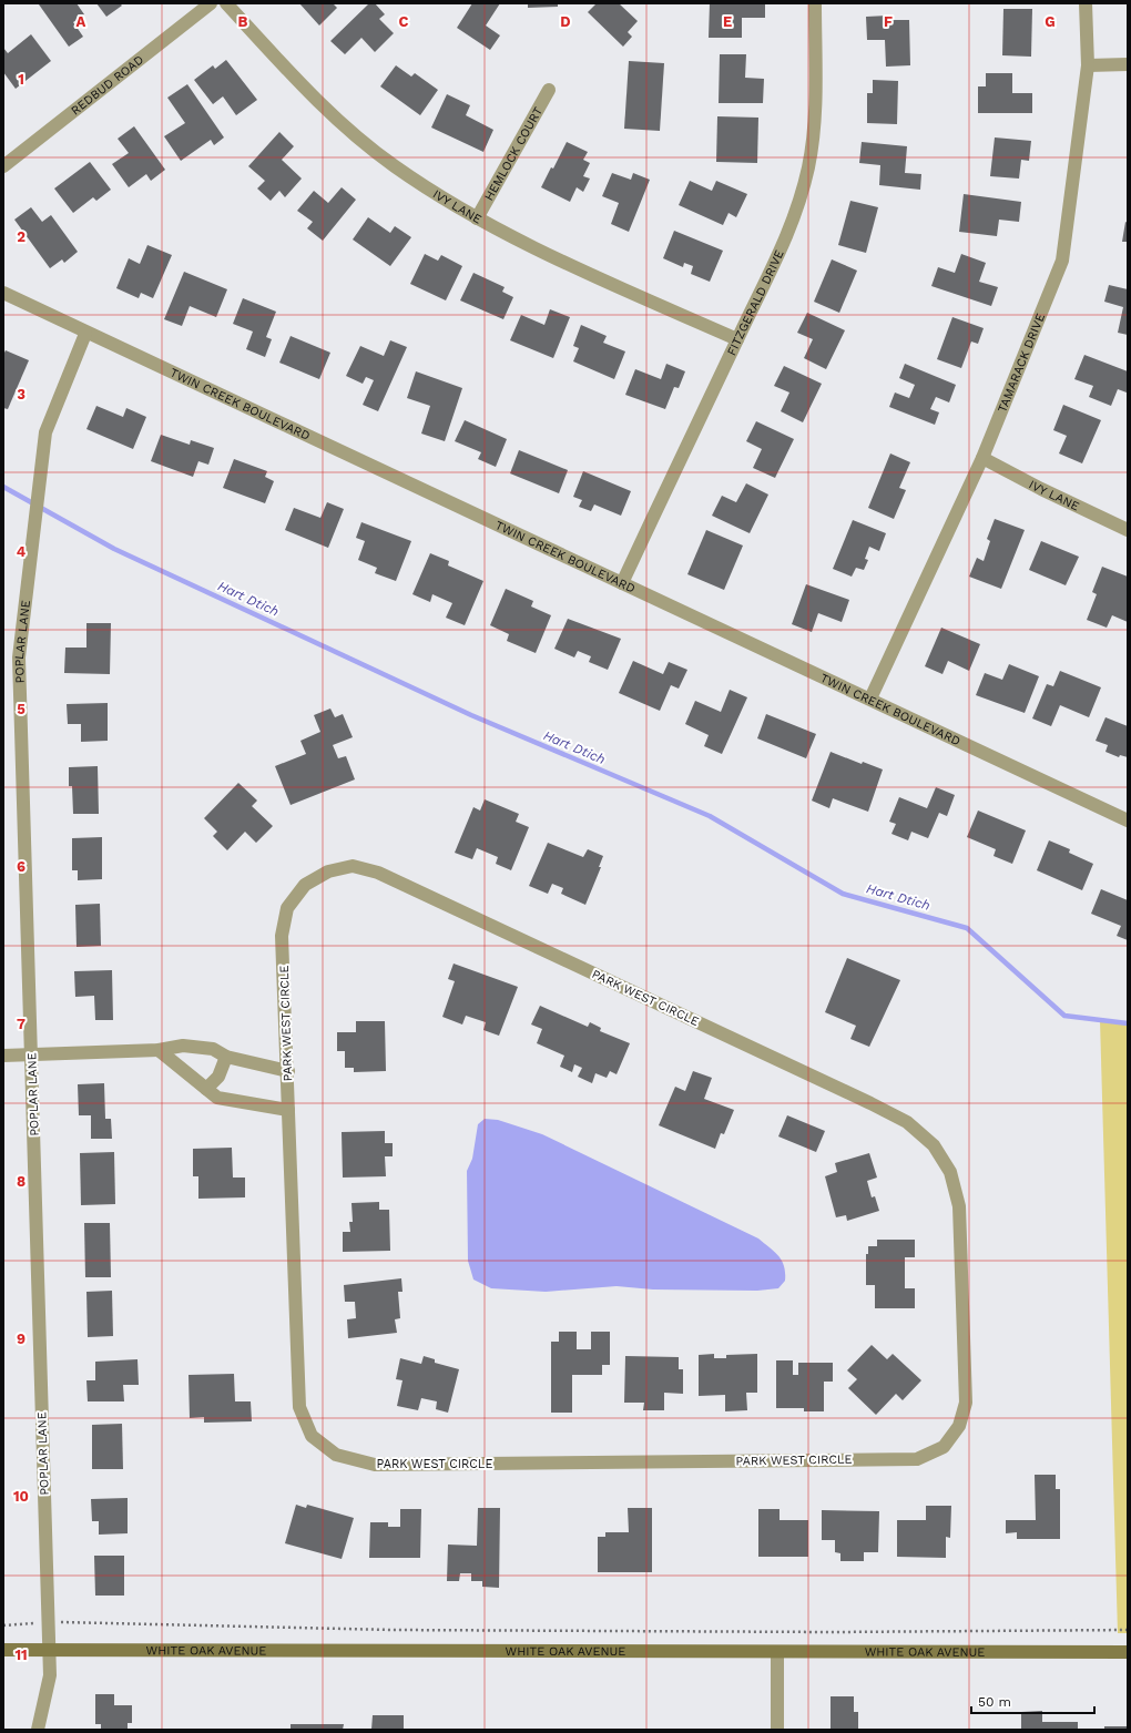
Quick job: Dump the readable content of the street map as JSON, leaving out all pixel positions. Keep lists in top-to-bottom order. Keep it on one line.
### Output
{"streets":{"street":["REDBUD ROAD","HEMLOCK COURT","IVY LANE","FITZGERALD DRIVE","TAMARACK DRIVE","TWIN CREEK BOULEVARD","POPLAR LANE","PARK WEST CIRCLE","WHITE OAK AVENUE"]},"crossings":[["HEMLOCK COURT","IVY LANE"],["IVY LANE","FITZGERALD DRIVE"],["IVY LANE","TAMARACK DRIVE"],["FITZGERALD DRIVE","TWIN CREEK BOULEVARD"],["TAMARACK DRIVE","TWIN CREEK BOULEVARD"],["TWIN CREEK BOULEVARD","POPLAR LANE"],["POPLAR LANE","WHITE OAK AVENUE"]],"water":["Hart Dtich"],"scale_bar":"50 m","grid":{"columns":["A","B","C","D","E","F","G"],"rows":["1","2","3","4","5","6","7","8","9","10","11"]}}
